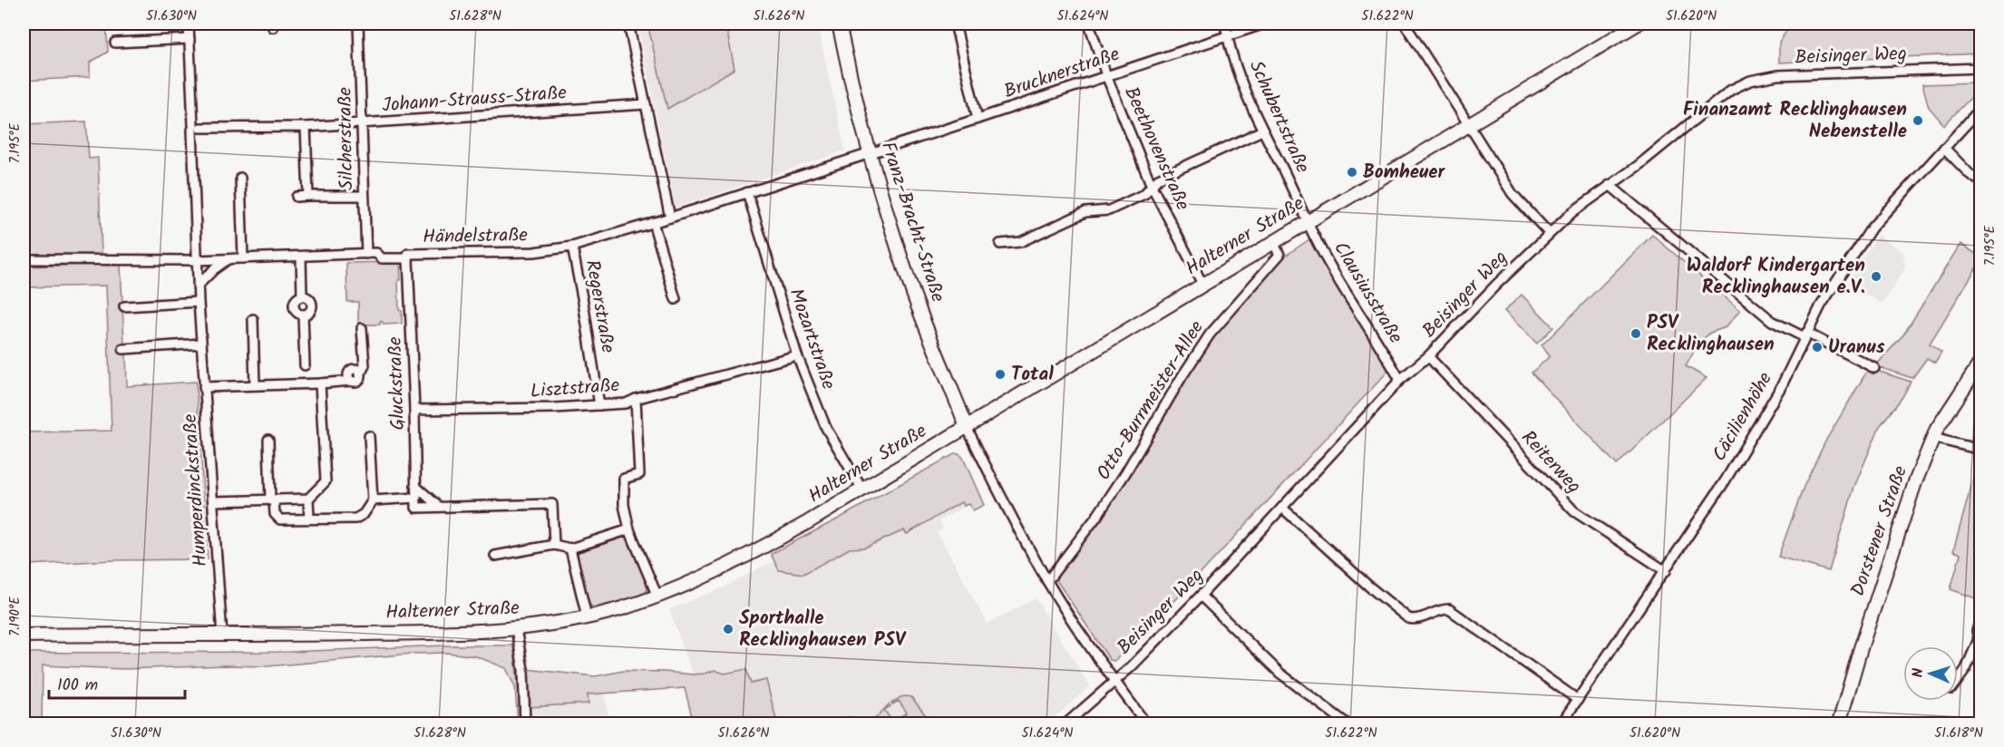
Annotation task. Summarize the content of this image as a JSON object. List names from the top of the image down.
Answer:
{
  "streets": {
    "main road": ["Franz-Bracht-Straße", "Halterner Straße", "Dorstener Straße"],
    "street": [
      "Beisinger Weg",
      "Brucknerstraße",
      "Johann-Strauss-Straße",
      "Schubertstraße",
      "Silcherstraße",
      "Beethovenstraße",
      "Händelstraße",
      "Clausiusstraße",
      "Regerstraße",
      "Mozartstraße",
      "Gluckstraße",
      "Lisztstraße",
      "Otto-Burrmeister-Allee",
      "Cäcilienhöhe",
      "Reiterweg",
      "Humperdinckstraße"
    ]
  },
  "crossings": [
    ["Beisinger Weg", "Clausiusstraße"],
    ["Beisinger Weg", "Reiterweg"],
    ["Brucknerstraße", "Schubertstraße"],
    ["Brucknerstraße", "Beethovenstraße"],
    ["Brucknerstraße", "Franz-Bracht-Straße"],
    ["Brucknerstraße", "Händelstraße"],
    ["Johann-Strauss-Straße", "Silcherstraße"],
    ["Johann-Strauss-Straße", "Humperdinckstraße"],
    ["Schubertstraße", "Halterner Straße"],
    ["Schubertstraße", "Clausiusstraße"],
    ["Silcherstraße", "Händelstraße"],
    ["Beethovenstraße", "Halterner Straße"],
    ["Franz-Bracht-Straße", "Händelstraße"],
    ["Franz-Bracht-Straße", "Halterner Straße"],
    ["Händelstraße", "Regerstraße"],
    ["Händelstraße", "Mozartstraße"],
    ["Händelstraße", "Gluckstraße"],
    ["Händelstraße", "Humperdinckstraße"],
    ["Halterner Straße", "Clausiusstraße"],
    ["Halterner Straße", "Mozartstraße"],
    ["Halterner Straße", "Otto-Burrmeister-Allee"],
    ["Halterner Straße", "Humperdinckstraße"],
    ["Regerstraße", "Lisztstraße"],
    ["Mozartstraße", "Lisztstraße"],
    ["Gluckstraße", "Lisztstraße"],
    ["Cäcilienhöhe", "Reiterweg"]
  ],
  "places": [
    "Finanzamt Recklinghausen Nebenstelle",
    "Bomheuer",
    "Waldorf Kindergarten Recklinghausen e.V.",
    "PSV Recklinghausen",
    "Uranus",
    "Total",
    "Sporthalle Recklinghausen PSV"
  ],
  "scale_bar": "100 m",
  "north": "left",
  "coordinates": [
    "51.630°N",
    "51.628°N",
    "51.626°N",
    "51.624°N",
    "51.622°N",
    "51.620°N",
    "7.195°E",
    "7.190°E",
    "51.618°N"
  ]
}
